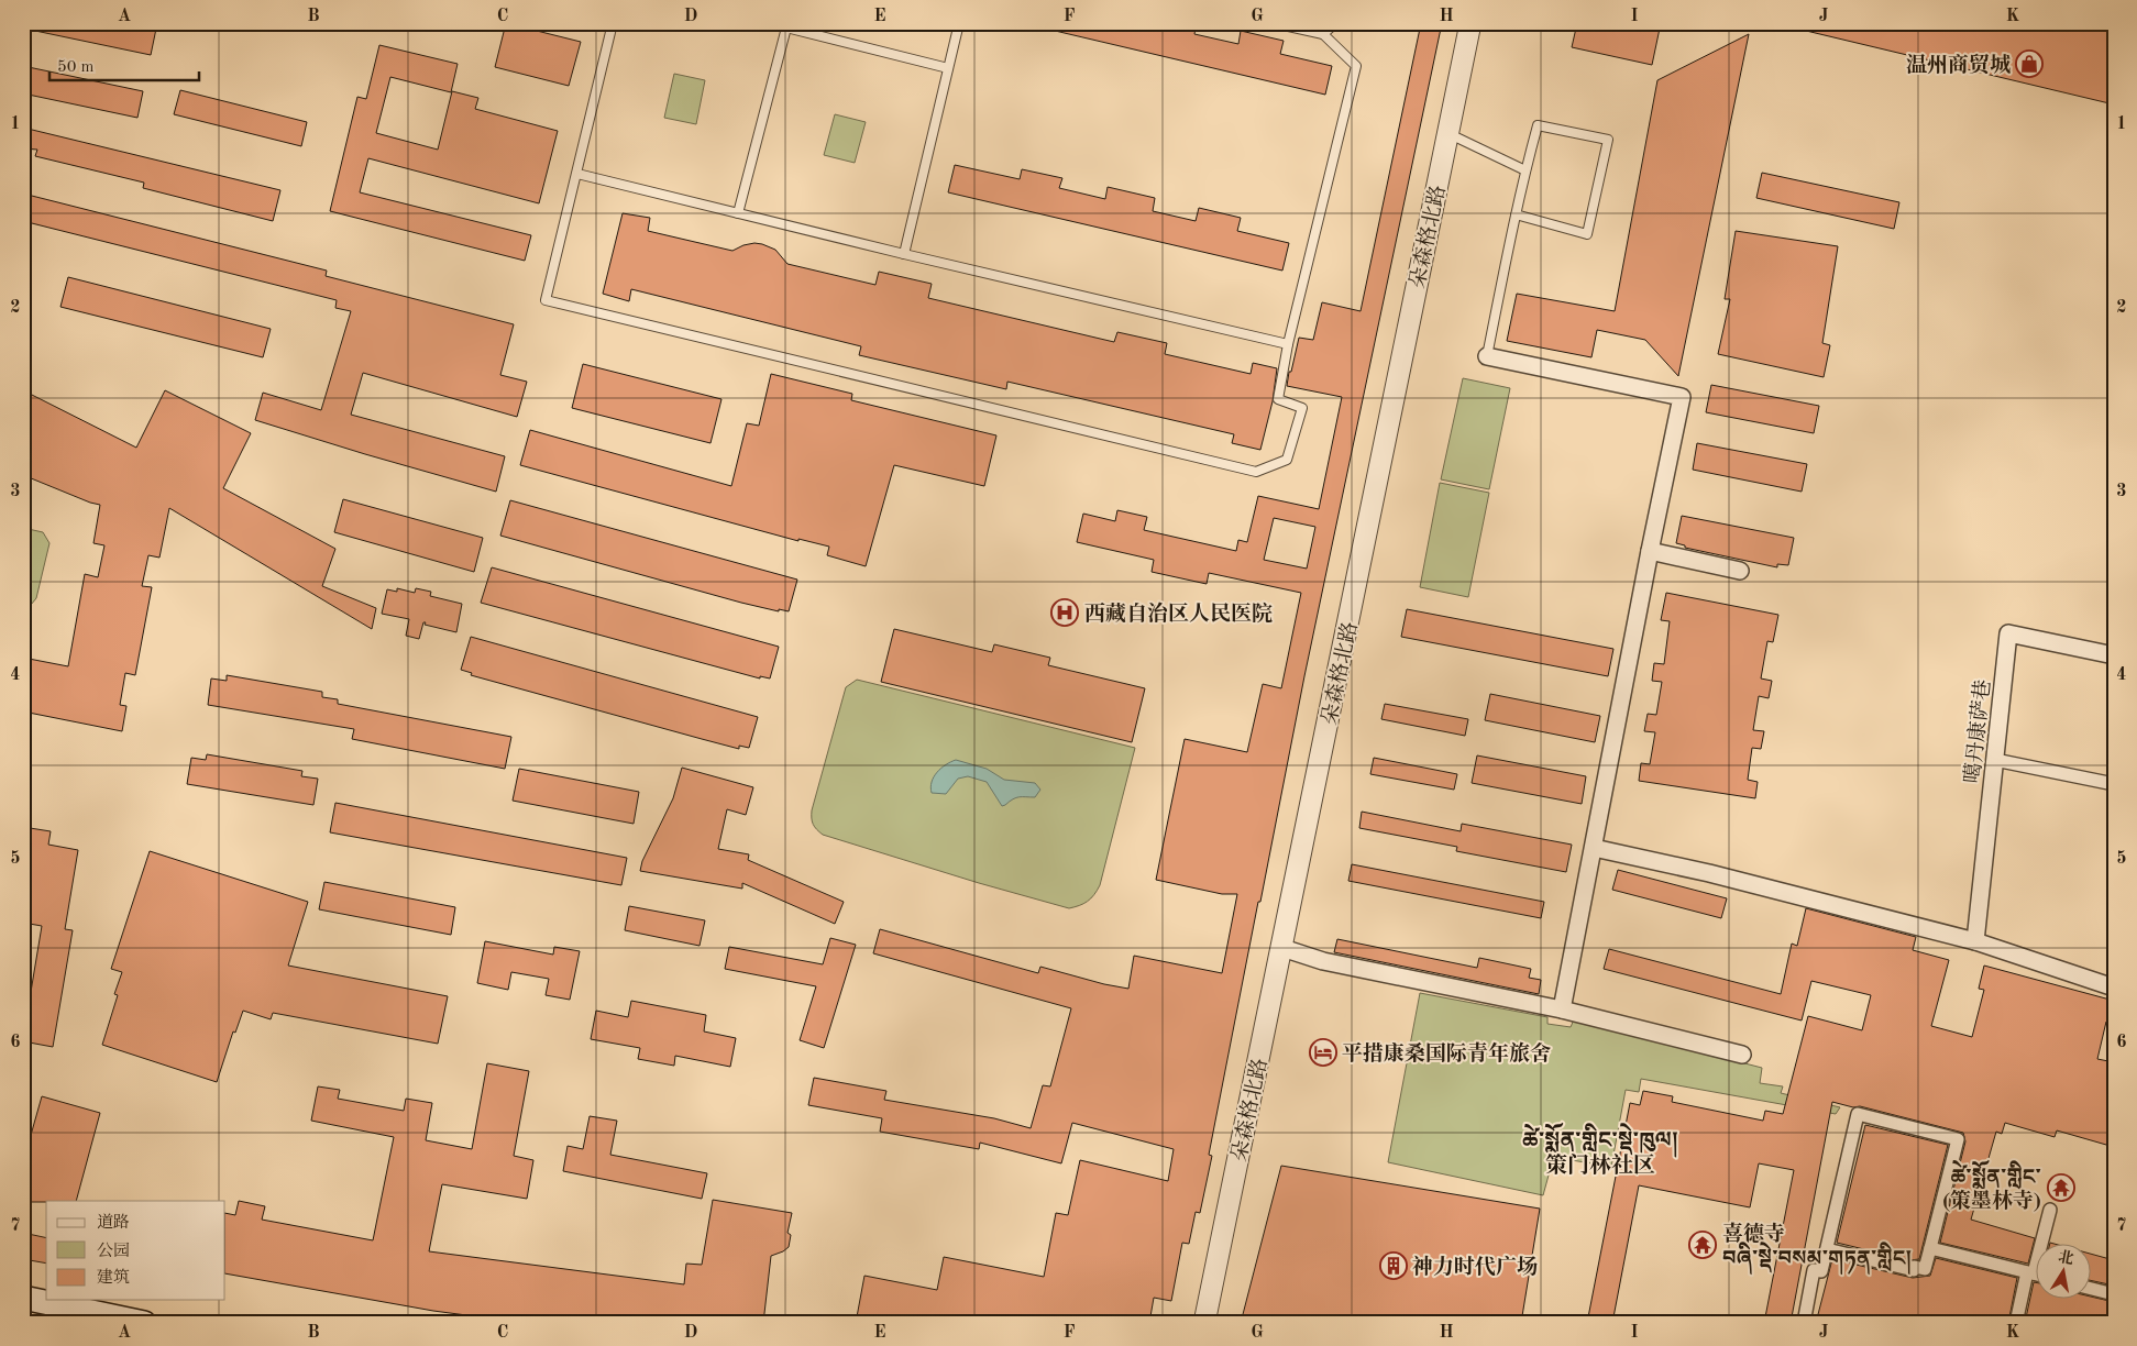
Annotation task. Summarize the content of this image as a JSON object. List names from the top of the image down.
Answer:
{
  "streets": {
    "street": ["朵森格北路", "噶丹康萨巷"]
  },
  "districts": ["ཚེ་སྨོན་གླིང་སྡེ་ཁུལ། 策门林社区"],
  "places": {
    "shop": ["温州商贸城"],
    "hospital": ["西藏自治区人民医院"],
    "hotel": ["平措康桑国际青年旅舍"],
    "temple": ["ཚེ་སྨོན་གླིང་ (策墨林寺)", "喜德寺 བཞི་སྡེ་བསམ་གཏན་གླིང།"],
    "building": ["神力时代广场"]
  },
  "legend": ["道路", "公园", "建筑"],
  "scale_bar": "50 m",
  "north": "top",
  "grid": {
    "columns": [
      "A",
      "B",
      "C",
      "D",
      "E",
      "F",
      "G",
      "H",
      "I",
      "J",
      "K"
    ],
    "rows": [
      "1",
      "2",
      "3",
      "4",
      "5",
      "6",
      "7"
    ]
  }
}
